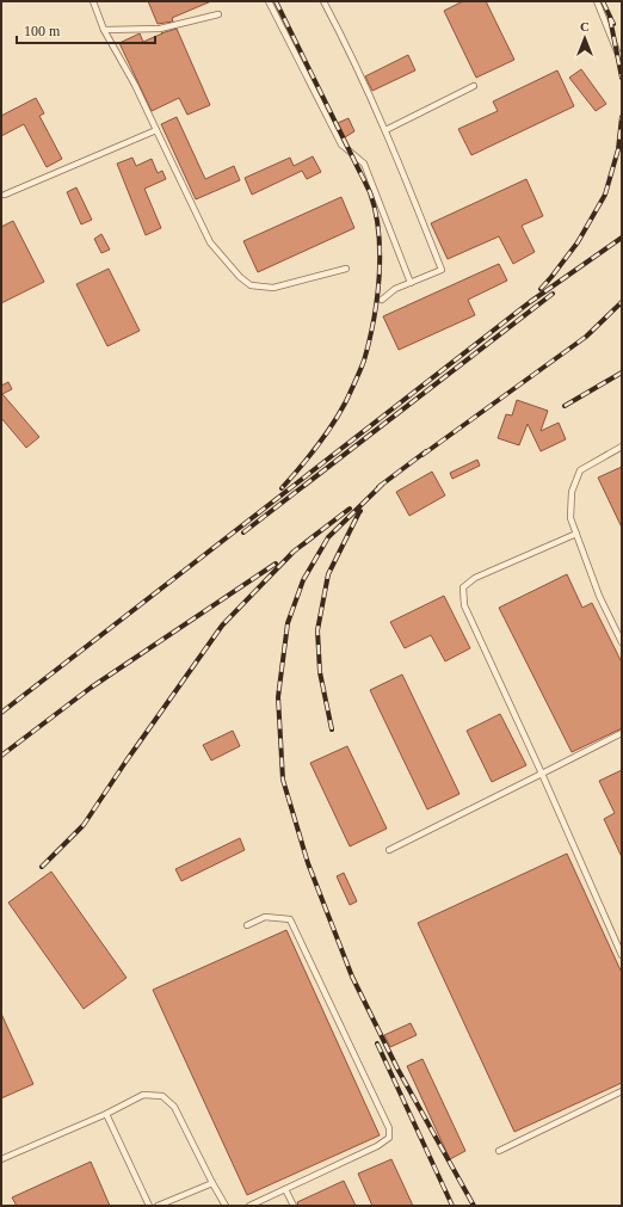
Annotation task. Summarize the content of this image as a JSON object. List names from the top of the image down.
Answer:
{
  "scale_bar": "100 m",
  "north": "top"
}
